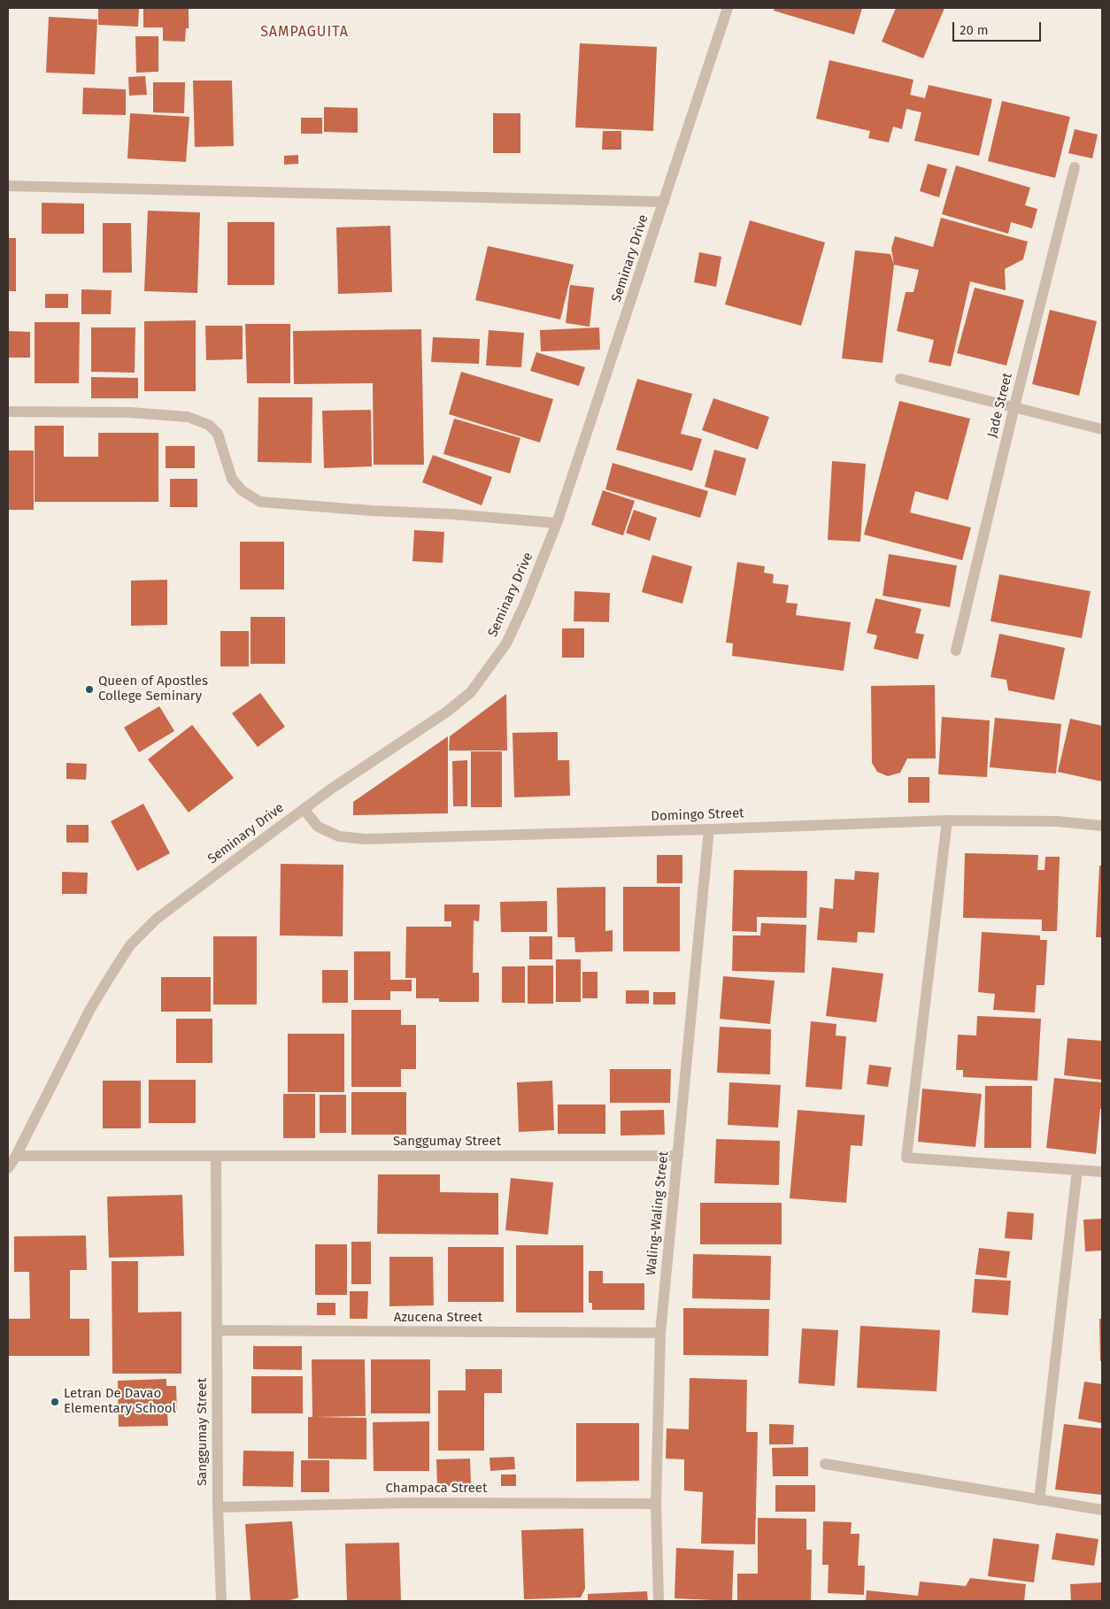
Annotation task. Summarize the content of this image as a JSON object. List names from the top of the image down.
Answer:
{
  "streets": {
    "street": [
      "Seminary Drive",
      "Jade Street",
      "Domingo Street",
      "Sanggumay Street",
      "Waling-Waling Street",
      "Azucena Street",
      "Champaca Street"
    ]
  },
  "crossings": [
    ["Seminary Drive", "Domingo Street"],
    ["Seminary Drive", "Sanggumay Street"],
    ["Domingo Street", "Waling-Waling Street"],
    ["Sanggumay Street", "Waling-Waling Street"],
    ["Sanggumay Street", "Azucena Street"],
    ["Sanggumay Street", "Champaca Street"],
    ["Waling-Waling Street", "Azucena Street"],
    ["Waling-Waling Street", "Champaca Street"]
  ],
  "districts": ["SAMPAGUITA"],
  "places": ["Queen of Apostles College Seminary", "Letran De Davao Elementary School"],
  "scale_bar": "20 m"
}
